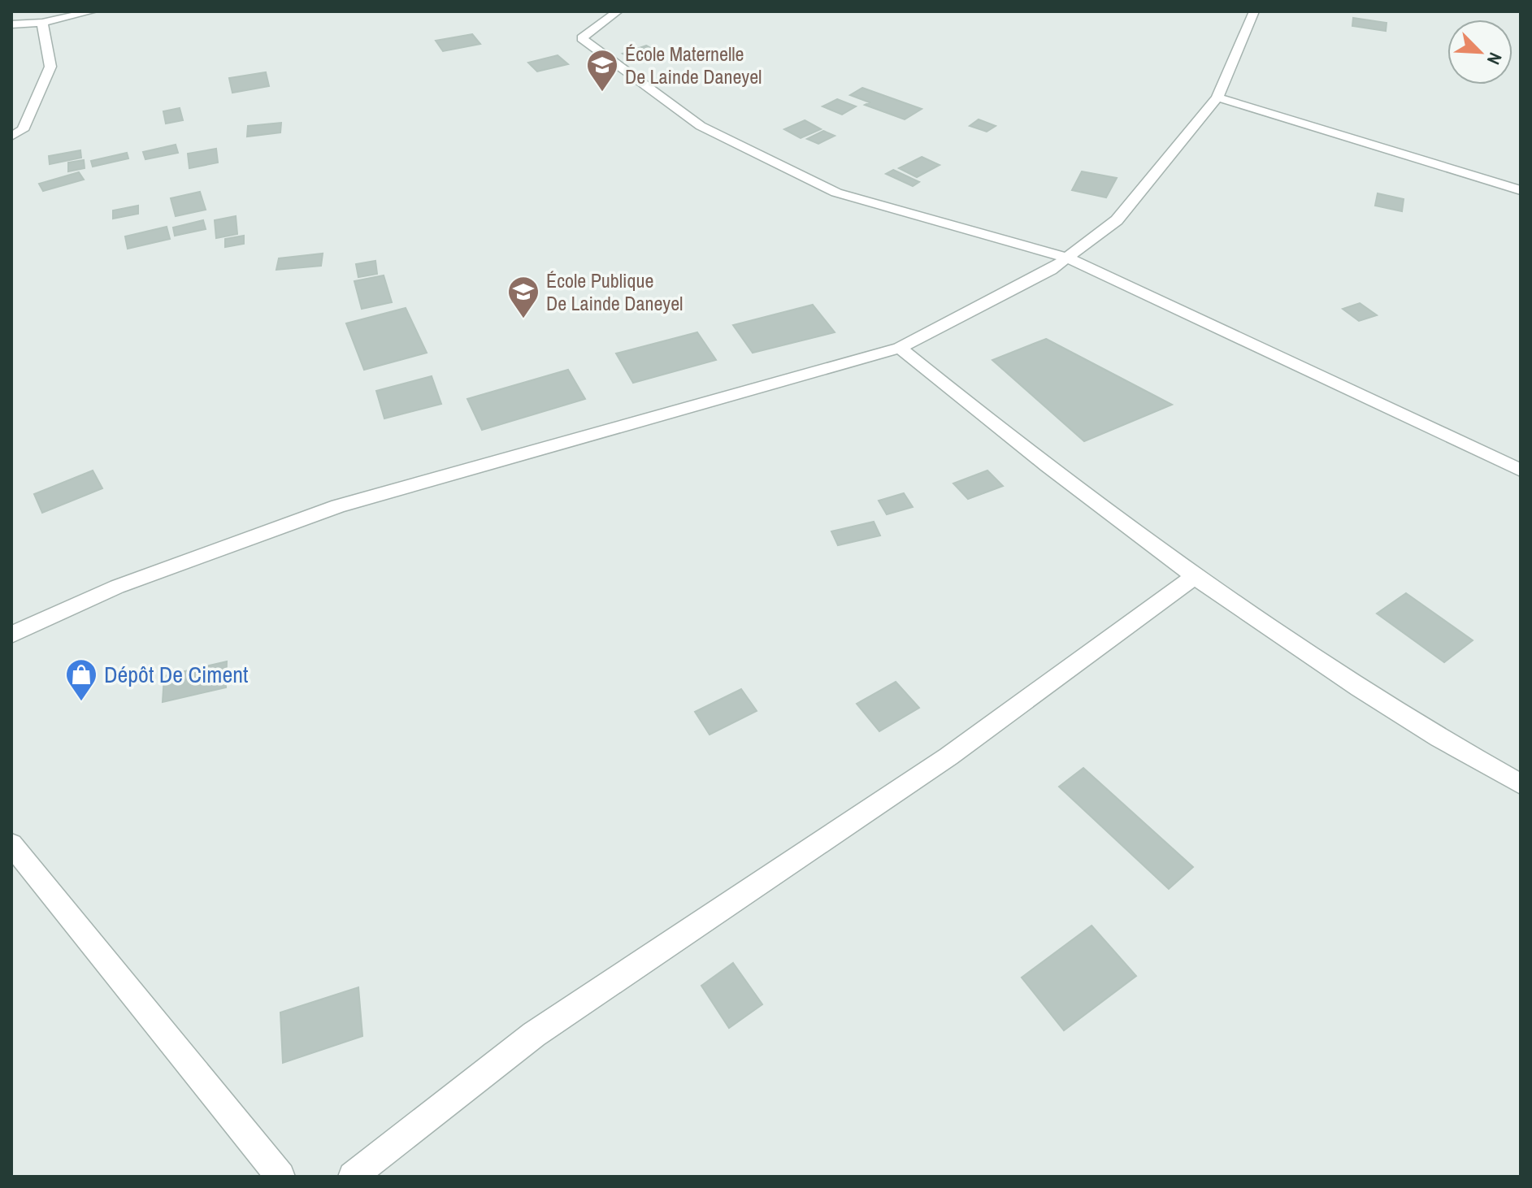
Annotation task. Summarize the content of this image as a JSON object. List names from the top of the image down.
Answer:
{
  "places": {
    "school or university": ["École Maternelle De Lainde Daneyel", "École Publique De Lainde Daneyel"],
    "shop": ["Dépôt De Ciment"]
  },
  "north": "bottom right"
}
